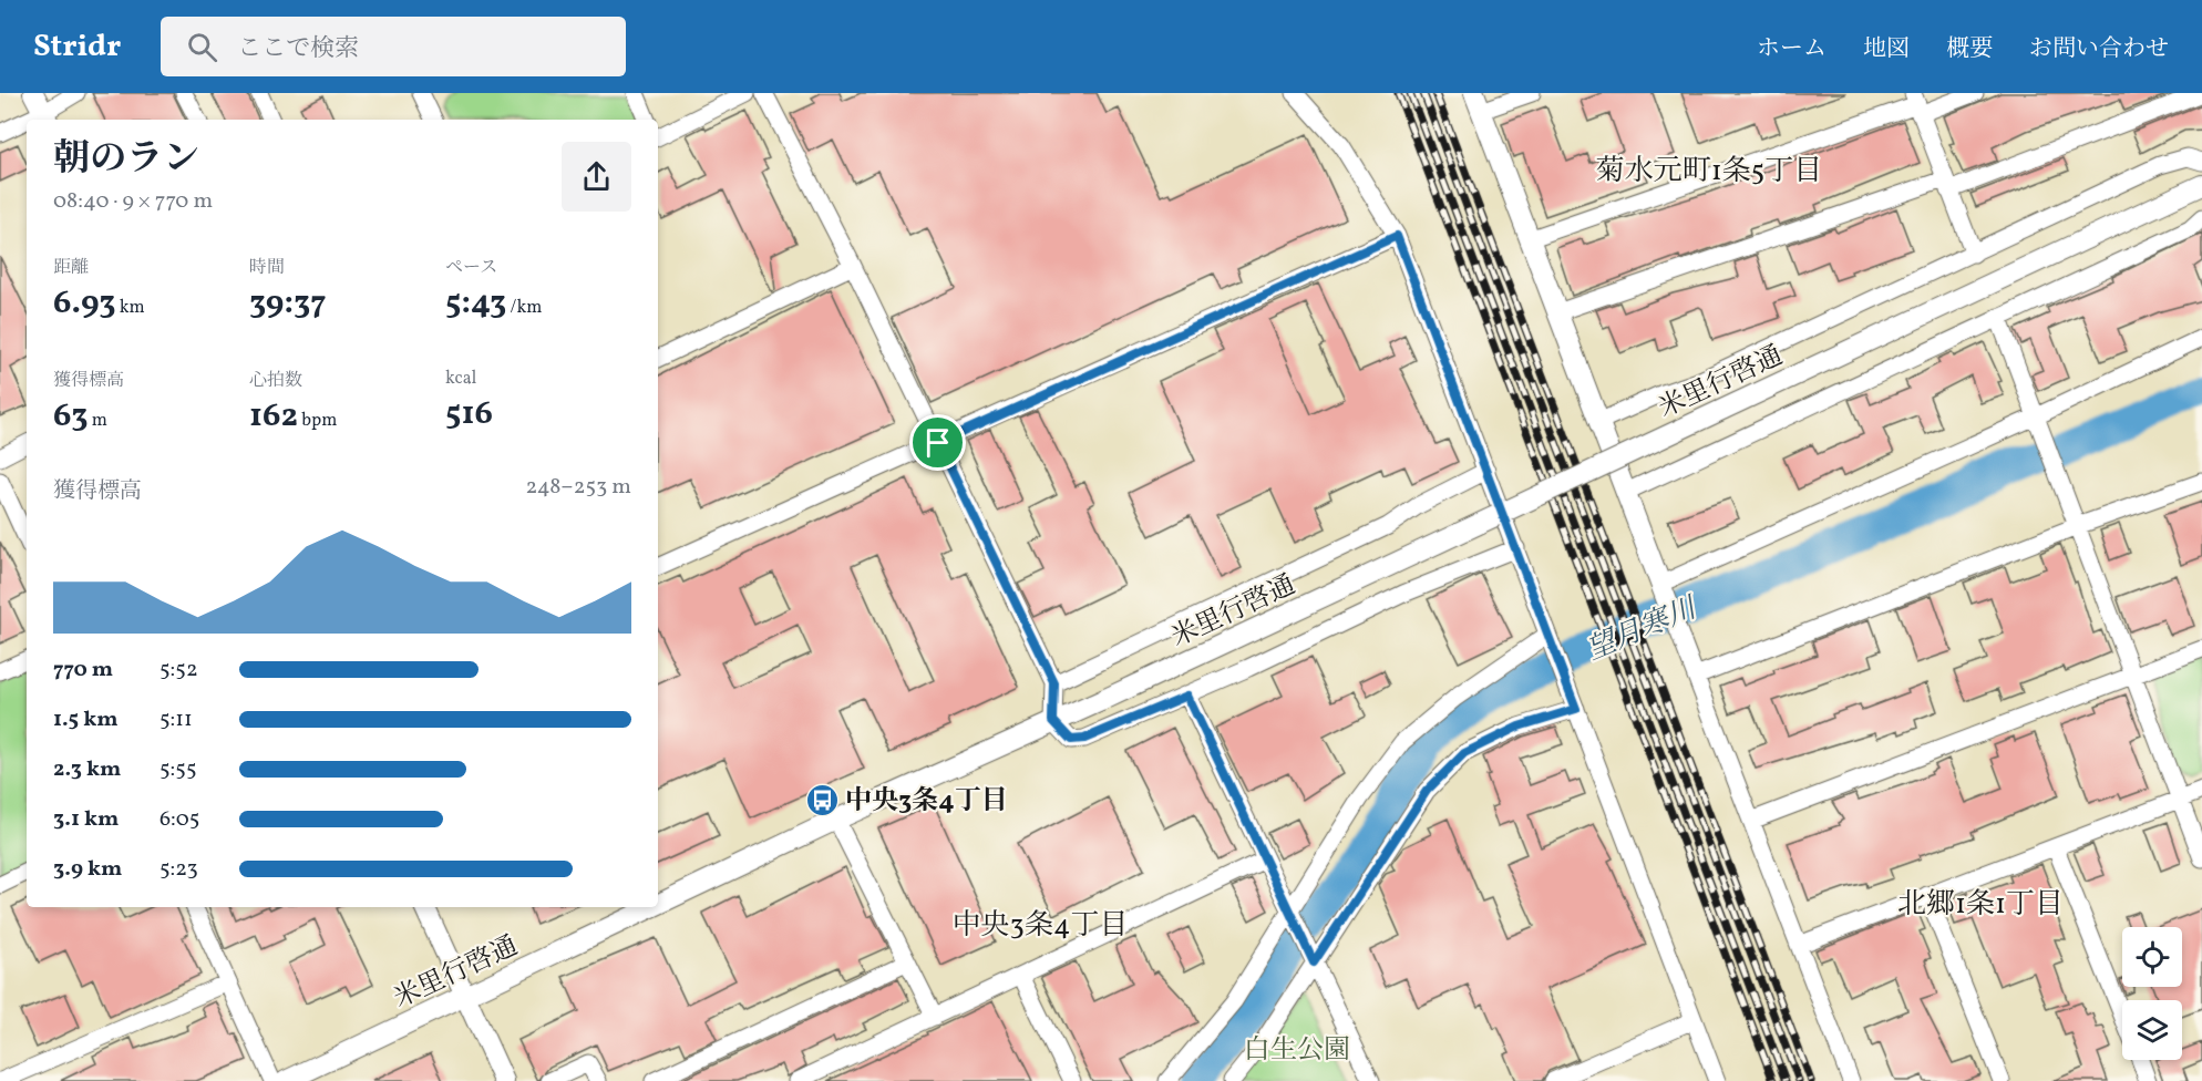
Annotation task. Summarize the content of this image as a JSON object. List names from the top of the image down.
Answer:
{
  "streets": {
    "street": ["米里行啓通"]
  },
  "districts": ["菊水元町1条5丁目", "北郷1条1丁目", "中央3条4丁目"],
  "water": ["望月寒川"],
  "parks": ["白生公園"],
  "places": {
    "bus stop": ["中央3条4丁目"]
  },
  "page": {
    "header": "Stridr",
    "search": "ここで検索",
    "nav": [
      "ホーム",
      "地図",
      "概要",
      "お問い合わせ"
    ],
    "heading": ["朝のラン", "08:40 · 9 × 770 m"],
    "stats": [
      ["距離", "6.93 km"],
      ["時間", "39:37"],
      ["ペース", "5:43 /km"],
      ["獲得標高", "63 m"],
      ["心拍数", "162 bpm"],
      ["kcal", "516"]
    ],
    "chart": ["獲得標高", "248–253 m"],
    "list": [
      {
        "name": "770 m",
        "note": "5:52"
      },
      {
        "name": "1.5 km",
        "note": "5:11"
      },
      {
        "name": "2.3 km",
        "note": "5:55"
      },
      {
        "name": "3.1 km",
        "note": "6:05"
      },
      {
        "name": "3.9 km",
        "note": "5:23"
      }
    ]
  }
}
